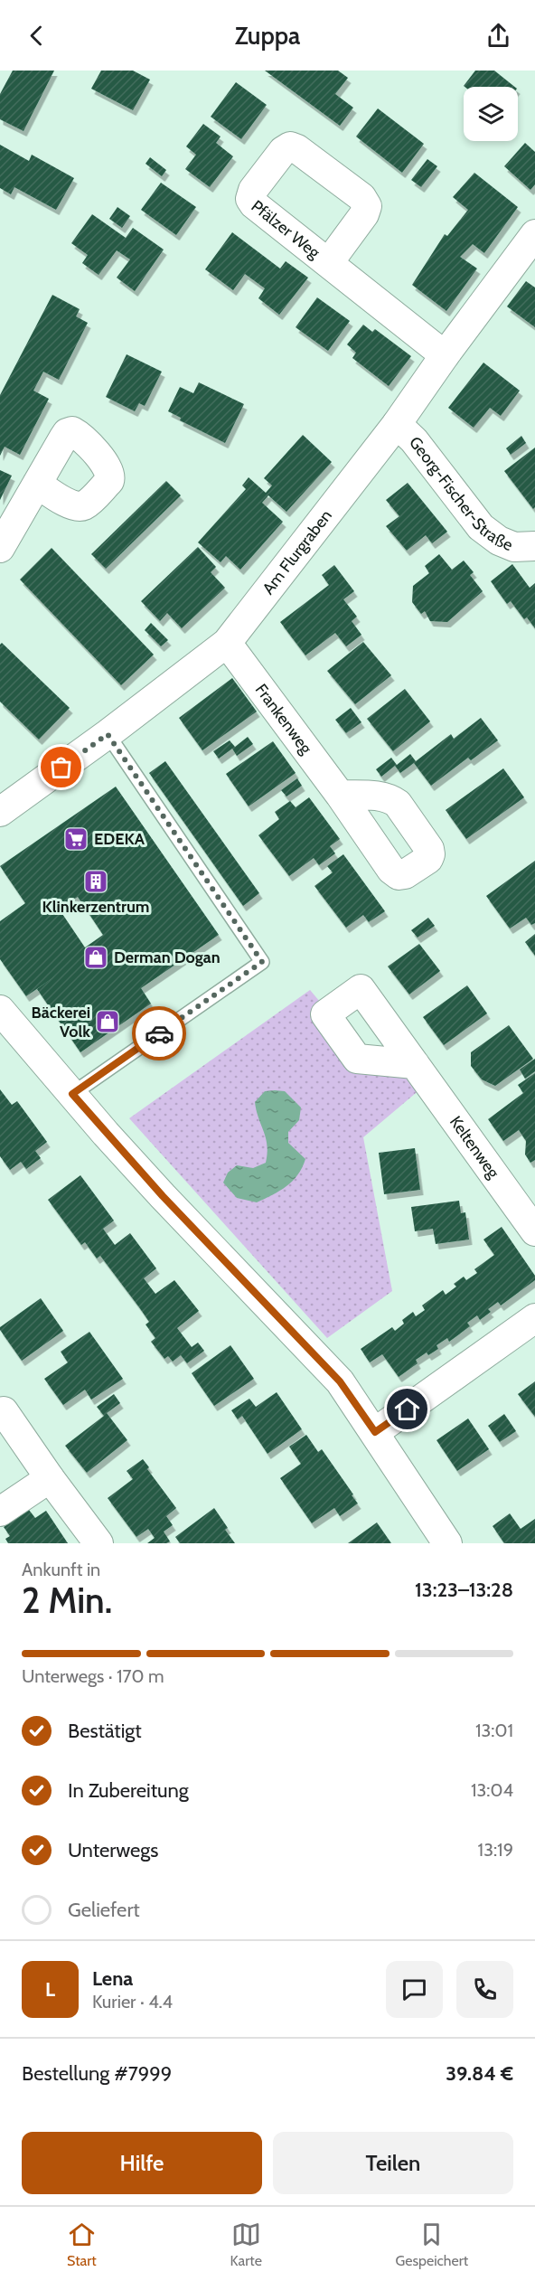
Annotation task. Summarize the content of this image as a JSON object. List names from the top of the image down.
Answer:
{
  "streets": {
    "street": [
      "Pfälzer Weg",
      "Georg-Fischer-Straße",
      "Am Flurgraben",
      "Frankenweg",
      "Keltenweg"
    ]
  },
  "crossings": [
    ["Pfälzer Weg", "Am Flurgraben"],
    ["Georg-Fischer-Straße", "Am Flurgraben"],
    ["Am Flurgraben", "Frankenweg"]
  ],
  "places": {
    "supermarket": ["EDEKA"],
    "building": ["Klinkerzentrum"],
    "shop": ["Derman Dogan", "Bäckerei Volk"]
  },
  "page": {
    "header": "Zuppa",
    "heading": ["2 Min.", "Ankunft in", "13:23–13:28"],
    "panel": [
      "Lena",
      "Kurier · 4.4",
      "Bestellung #7999",
      "39.84 €"
    ],
    "bar": "Unterwegs · 170 m",
    "list": [
      ["Bestätigt", "13:01"],
      ["In Zubereitung", "13:04"],
      ["Unterwegs", "13:19"],
      "Geliefert"
    ],
    "round": "L",
    "buttons": ["Hilfe", "Teilen"],
    "tabs": ["Start", "Karte", "Gespeichert"]
  }
}
